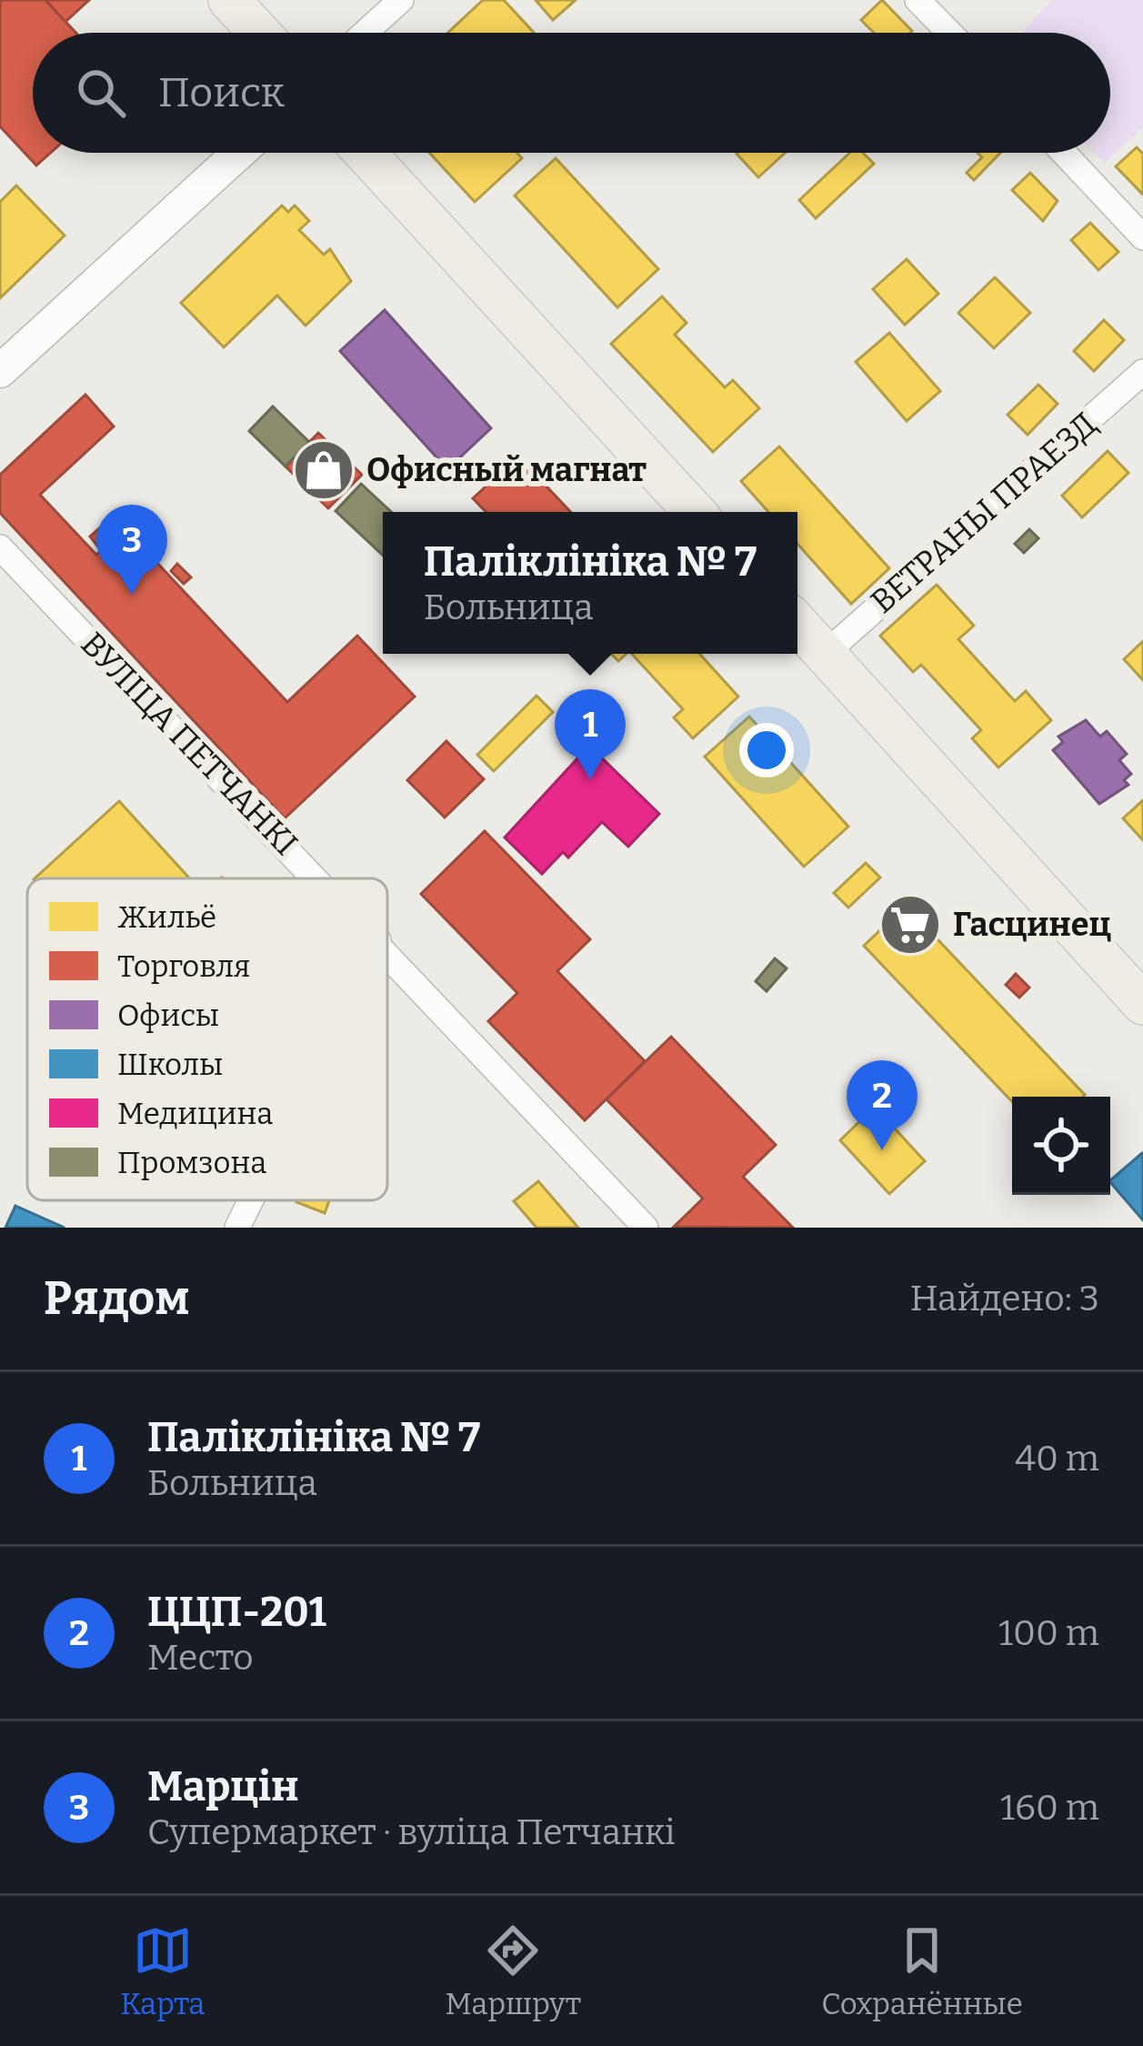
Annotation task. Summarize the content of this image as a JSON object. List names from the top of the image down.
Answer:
{
  "streets": {
    "street": ["ВЕТРАНЫ ПРАЕЗД", "ВУЛІЦА ПЕТЧАНКІ"]
  },
  "places": {
    "shop": ["Офисный магнат"],
    "supermarket": ["Гасцинец"]
  },
  "legend": [
    "Жильё",
    "Торговля",
    "Офисы",
    "Школы",
    "Медицина",
    "Промзона"
  ],
  "page": {
    "search": "Поиск",
    "pins": ["3", "1", "2"],
    "popup": ["Паліклініка № 7", "Больница"],
    "heading": ["Рядом", "Найдено: 3"],
    "list": [
      {
        "mark": "1",
        "name": "Паліклініка № 7",
        "note": "Больница",
        "value": "40 m"
      },
      {
        "mark": "2",
        "name": "ЦЦП-201",
        "note": "Место",
        "value": "100 m"
      },
      {
        "mark": "3",
        "name": "Марцін",
        "note": "Супермаркет · вуліца Петчанкі",
        "value": "160 m"
      }
    ],
    "nav": ["Карта", "Маршрут", "Сохранённые"]
  }
}
